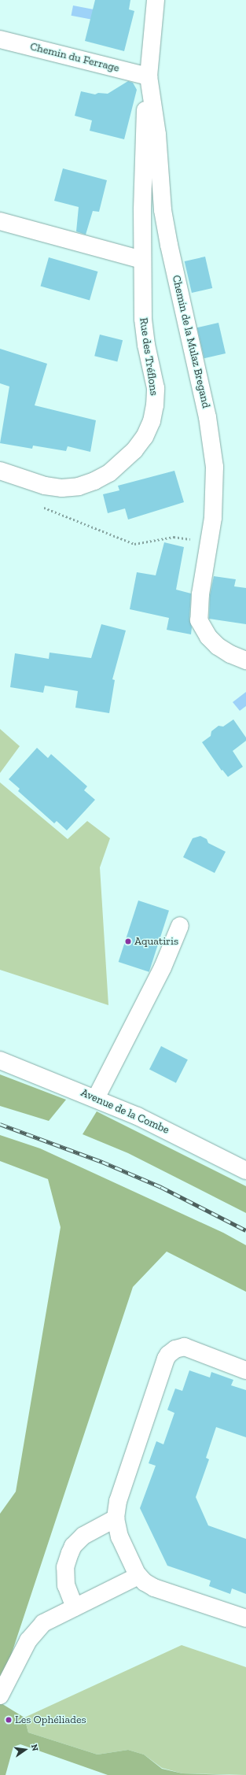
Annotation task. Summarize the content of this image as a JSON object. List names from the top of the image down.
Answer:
{
  "streets": {
    "street": [
      "Chemin du Ferrage",
      "Chemin de la Mulaz Bregand",
      "Rue des Tréflons",
      "Avenue de la Combe"
    ]
  },
  "crossings": [
    ["Chemin du Ferrage", "Chemin de la Mulaz Bregand"],
    ["Chemin du Ferrage", "Rue des Tréflons"],
    ["Chemin de la Mulaz Bregand", "Rue des Tréflons"]
  ],
  "places": ["Aquatiris", "Les Ophéliades"],
  "north": "right"
}
